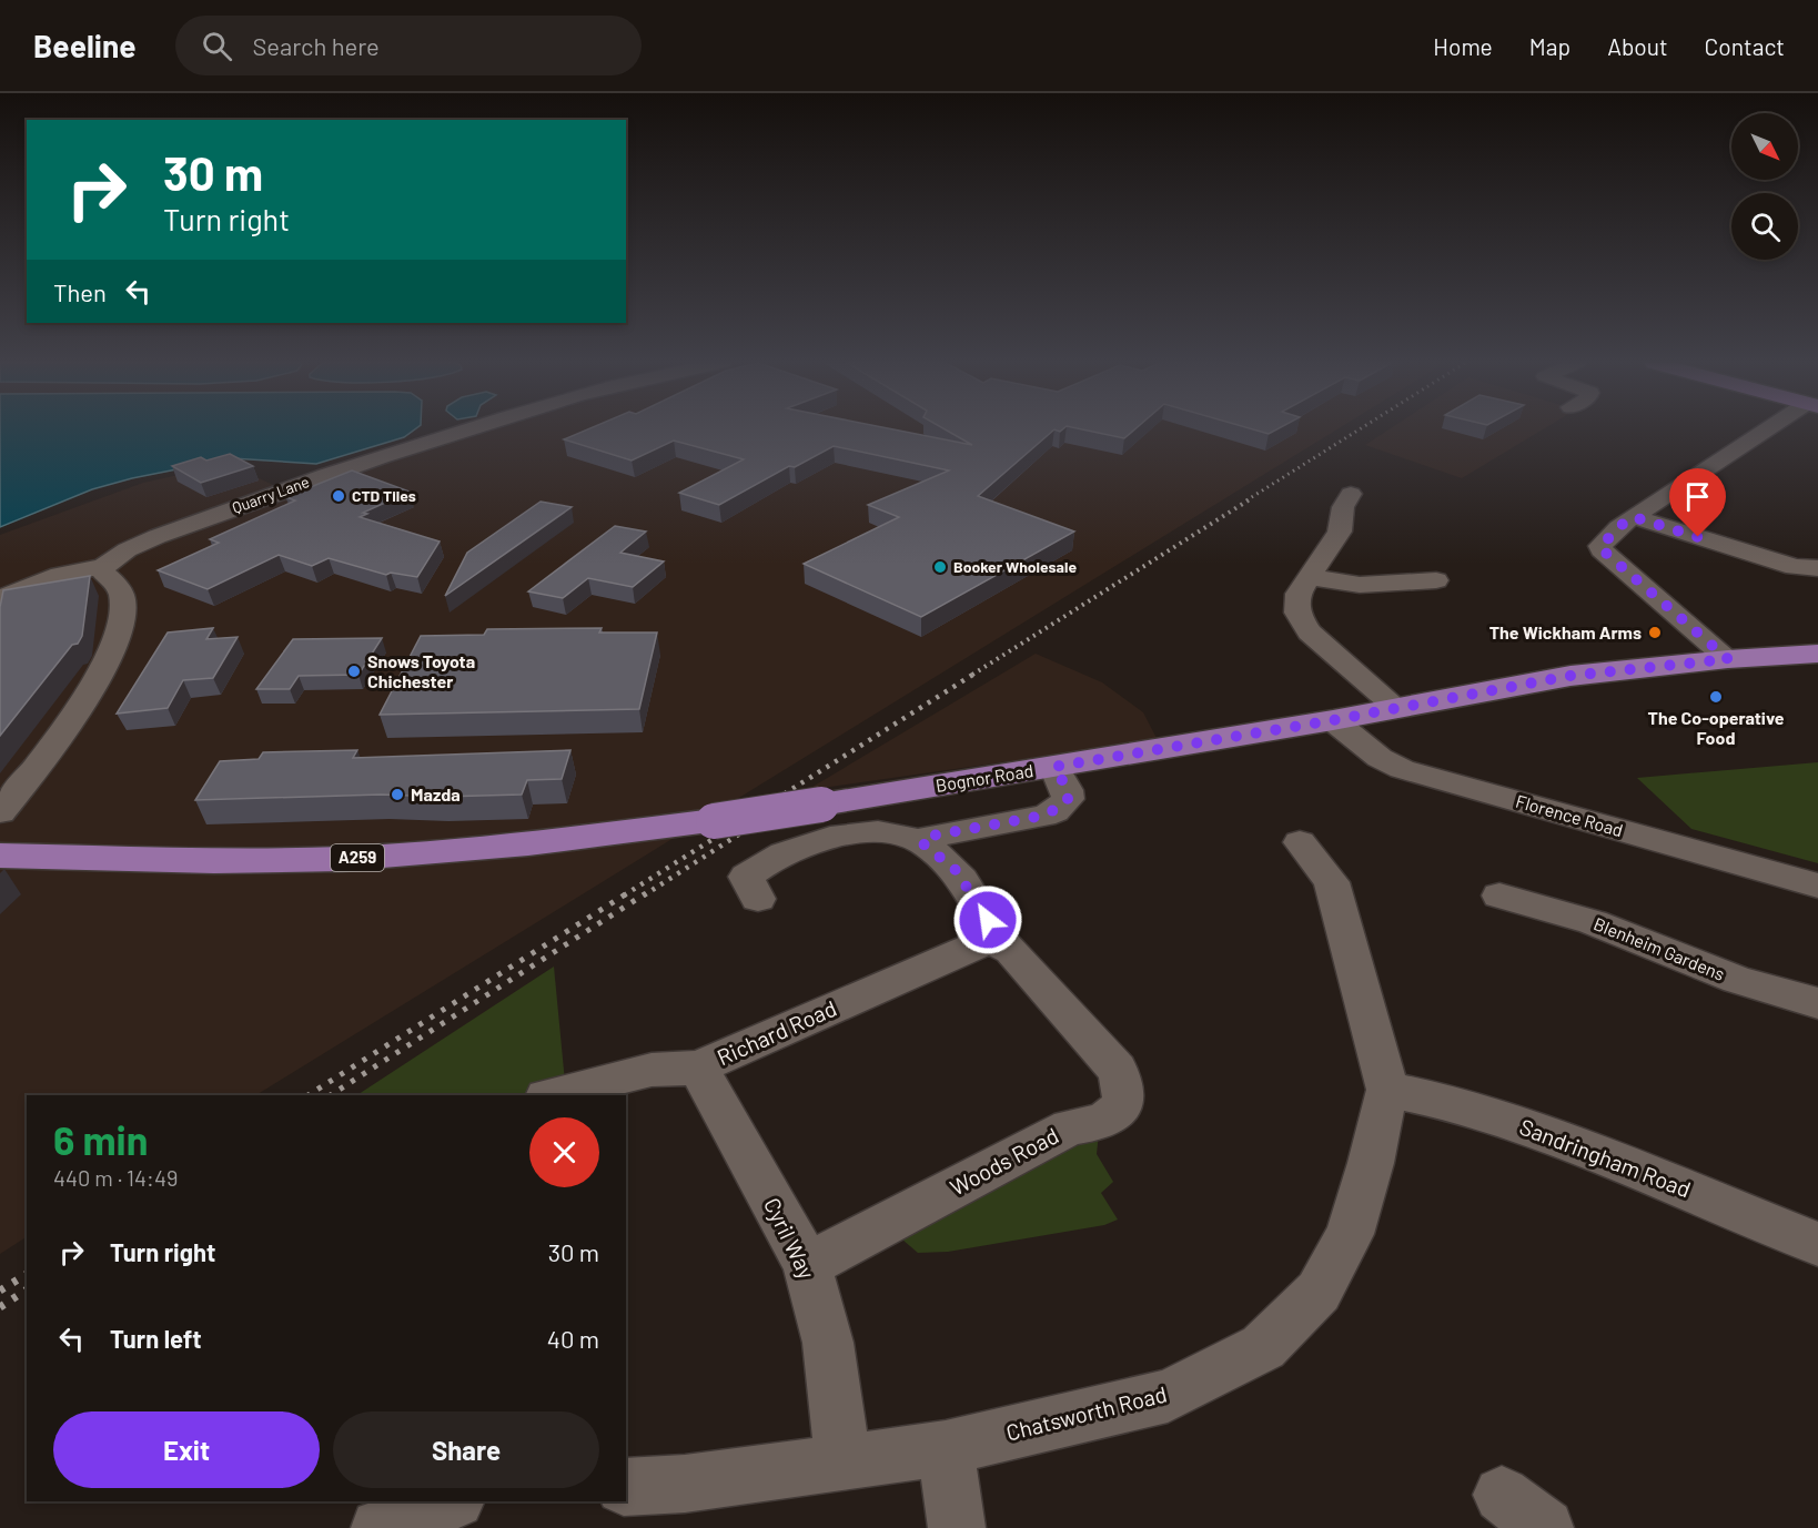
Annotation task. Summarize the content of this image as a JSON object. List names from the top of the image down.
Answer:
{
  "streets": {
    "main road": ["Bognor Road", "A259"],
    "street": [
      "Quarry Lane",
      "Florence Road",
      "Blenheim Gardens",
      "Richard Road",
      "Sandringham Road",
      "Woods Road",
      "Cyril Way",
      "Chatsworth Road"
    ]
  },
  "crossings": [
    ["Bognor Road", "Florence Road"],
    ["Richard Road", "Woods Road"],
    ["Richard Road", "Cyril Way"],
    ["Sandringham Road", "Chatsworth Road"],
    ["Woods Road", "Cyril Way"],
    ["Cyril Way", "Chatsworth Road"]
  ],
  "places": [
    "CTD Tiles",
    "Booker Wholesale",
    "The Wickham Arms",
    "Snows Toyota Chichester",
    "The Co-operative Food",
    "Mazda"
  ],
  "north": "bottom right",
  "page": {
    "header": "Beeline",
    "search": "Search here",
    "nav": [
      "Home",
      "Map",
      "About",
      "Contact"
    ],
    "turn": ["30 m", "Turn right"],
    "then": "Then",
    "heading": ["6 min", "440 m · 14:49"],
    "list": [
      {
        "name": "Turn right",
        "value": "30 m"
      },
      {
        "name": "Turn left",
        "value": "40 m"
      }
    ],
    "buttons": ["Exit", "Share"]
  }
}
